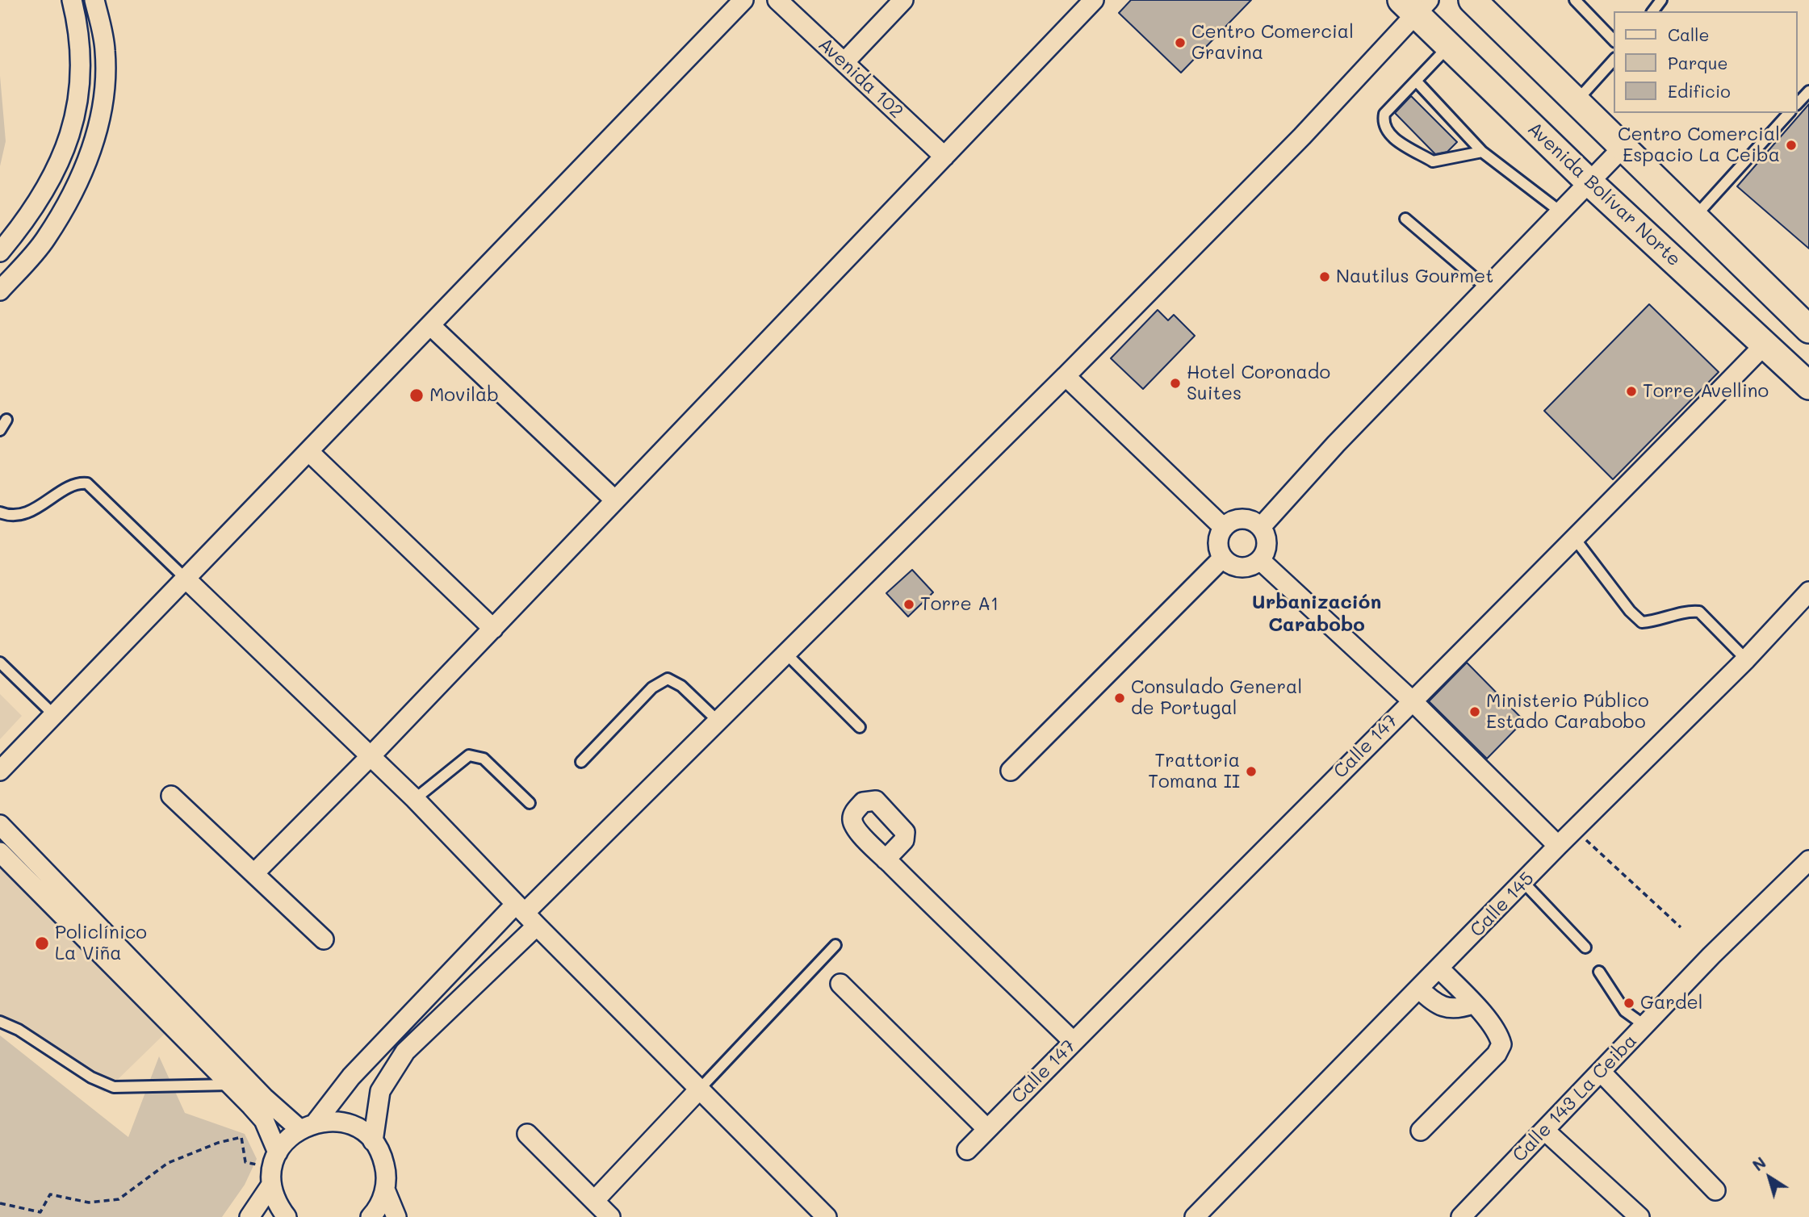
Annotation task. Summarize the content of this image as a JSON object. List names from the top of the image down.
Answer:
{
  "streets": {
    "main road": ["Avenida Bolívar Norte"],
    "street": [
      "Avenida 102",
      "Calle 147",
      "Calle 145",
      "Calle 143 La Ceiba"
    ]
  },
  "crossings": [
    ["Avenida Bolívar Norte", "Calle 147"]
  ],
  "districts": ["Urbanización Carabobo"],
  "places": [
    "Centro Comercial Gravina",
    "Centro Comercial Espacio La Ceiba",
    "Nautilus Gourmet",
    "Hotel Coronado Suites",
    "Torre Avellino",
    "Movilab",
    "Torre A1",
    "Consulado General de Portugal",
    "Ministerio Público Estado Carabobo",
    "Trattoria Tomana II",
    "Policlínico La Viña",
    "Gardel"
  ],
  "legend": ["Calle", "Parque", "Edificio"],
  "north": "top left"
}
